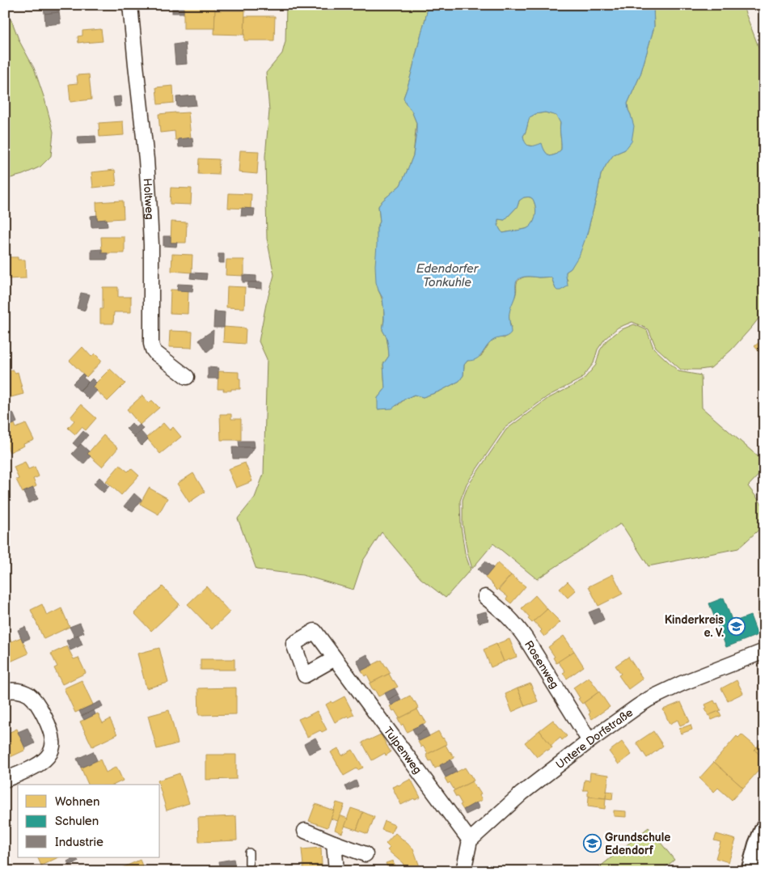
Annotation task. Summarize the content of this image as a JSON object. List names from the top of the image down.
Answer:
{
  "streets": {
    "street": [
      "Holtweg",
      "Rosenweg",
      "Untere Dorfstraße",
      "Tulpenweg"
    ]
  },
  "crossings": [
    ["Rosenweg", "Untere Dorfstraße"],
    ["Untere Dorfstraße", "Tulpenweg"]
  ],
  "water": ["Edendorfer Tonkuhle"],
  "places": {
    "school or university": ["Kinderkreis e. V.", "Grundschule Edendorf"]
  },
  "legend": ["Wohnen", "Schulen", "Industrie"]
}
